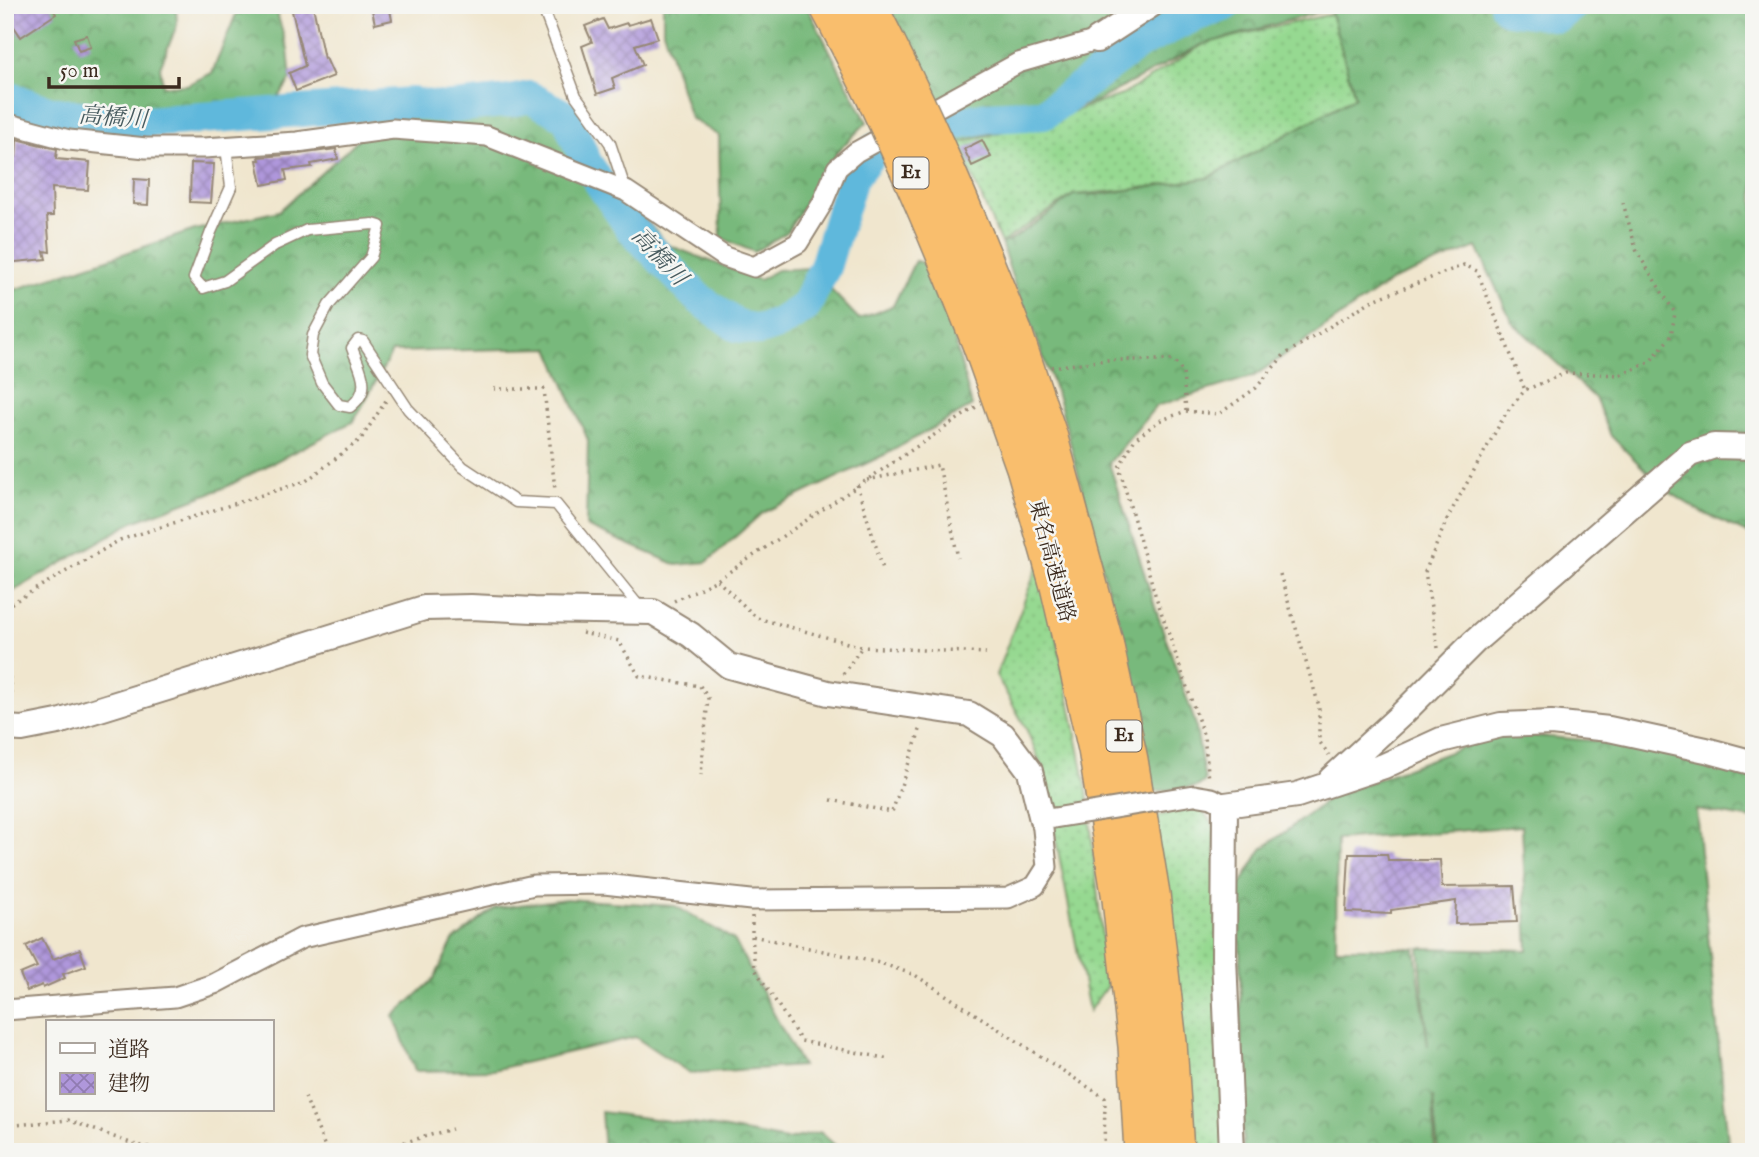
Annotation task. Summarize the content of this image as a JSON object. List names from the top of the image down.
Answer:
{
  "streets": {
    "highway": ["E1", "東名高速道路"]
  },
  "water": ["高橋川"],
  "legend": ["道路", "建物"],
  "scale_bar": "50 m"
}
